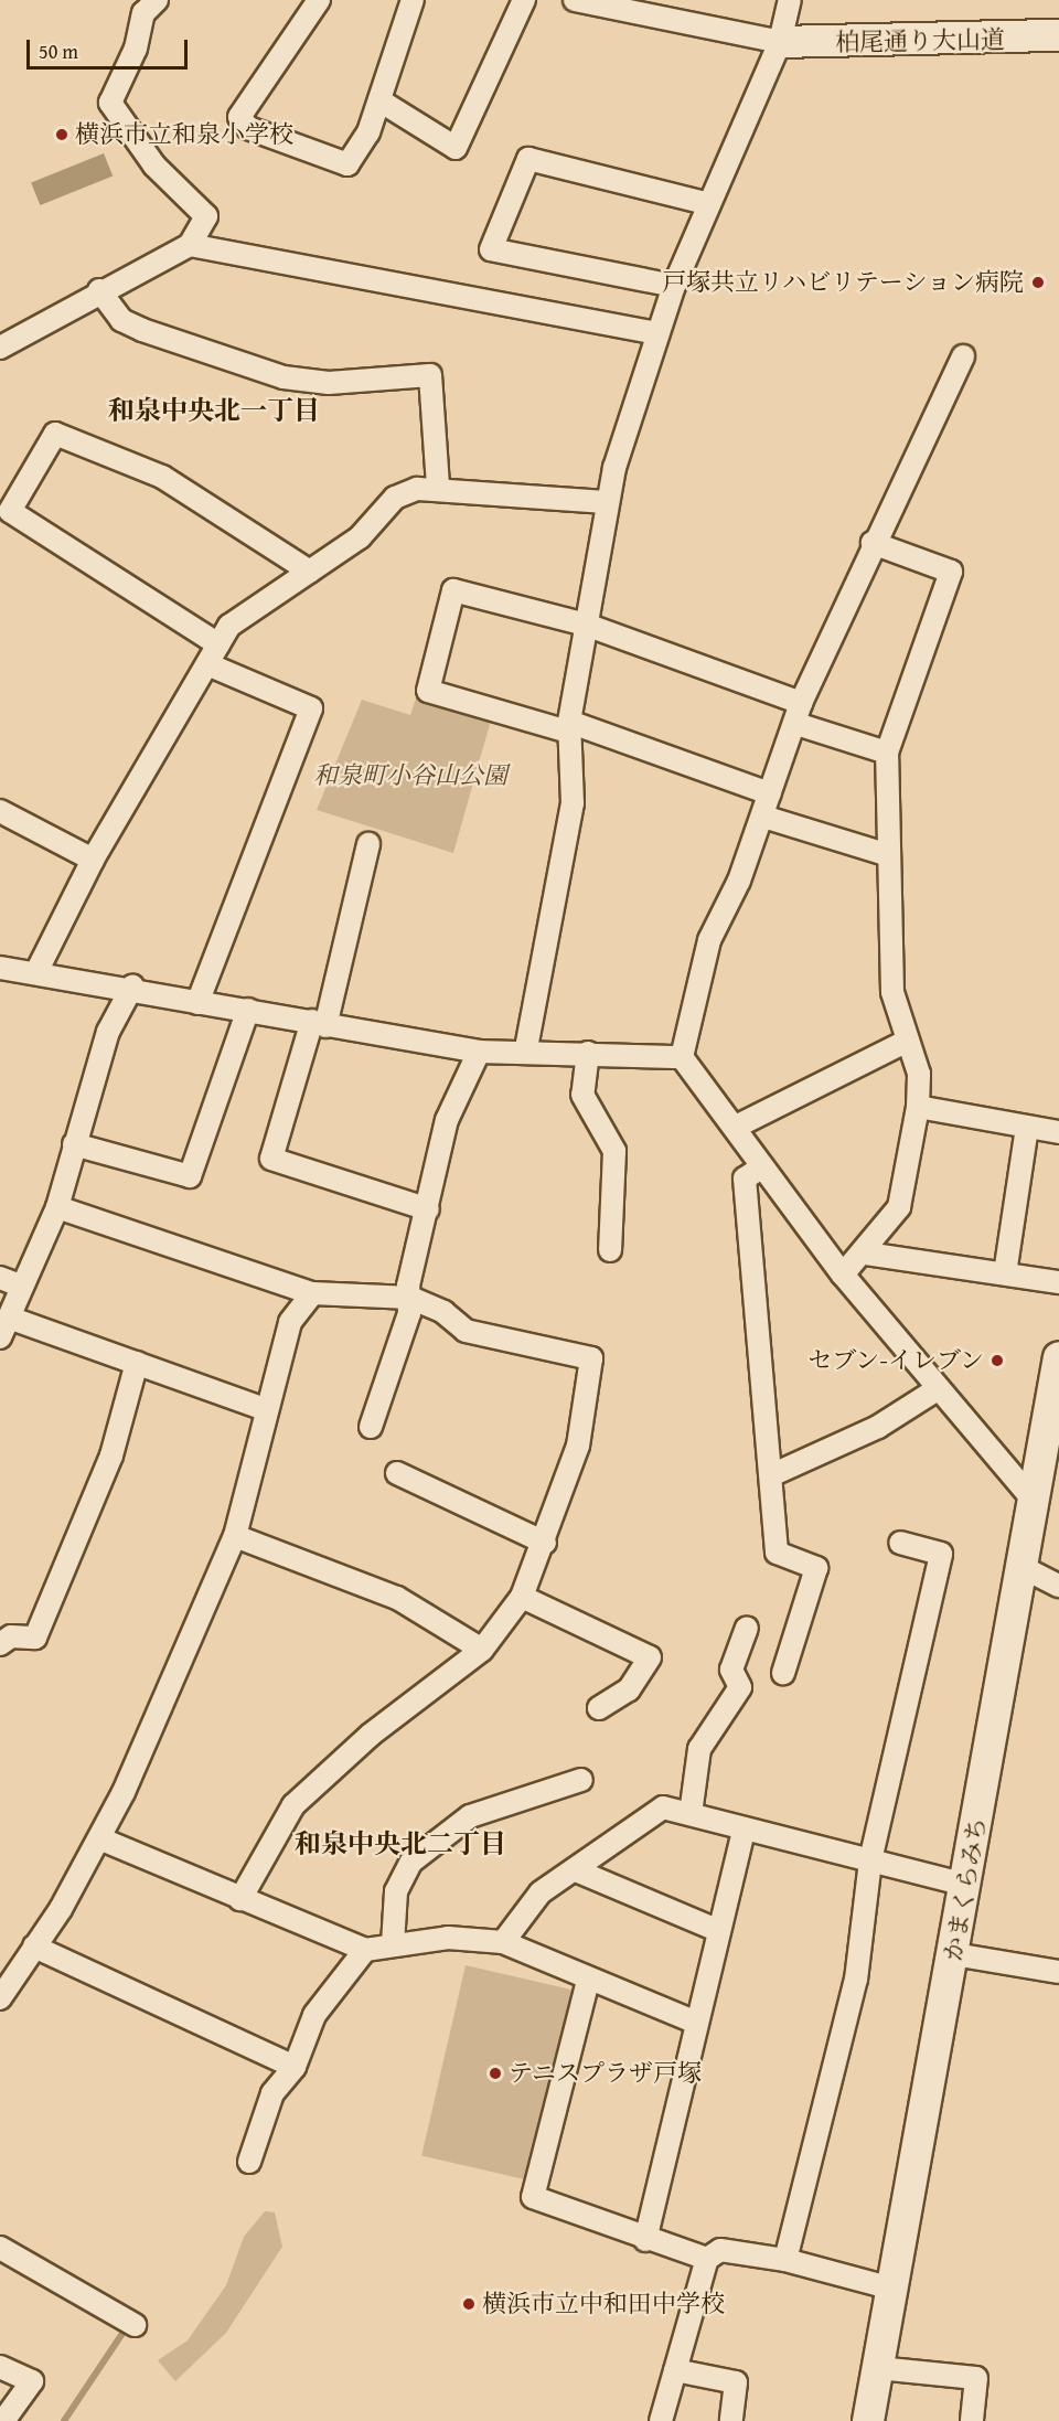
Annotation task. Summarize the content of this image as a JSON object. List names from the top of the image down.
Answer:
{
  "streets": {
    "main road": ["柏尾通り大山道", "かまくらみち"]
  },
  "districts": ["和泉中央北一丁目", "和泉中央北二丁目"],
  "parks": ["和泉町小谷山公園"],
  "places": [
    "横浜市立和泉小学校",
    "戸塚共立リハビリテーション病院",
    "セブン-イレブン",
    "テニスプラザ戸塚",
    "横浜市立中和田中学校"
  ],
  "scale_bar": "50 m"
}
